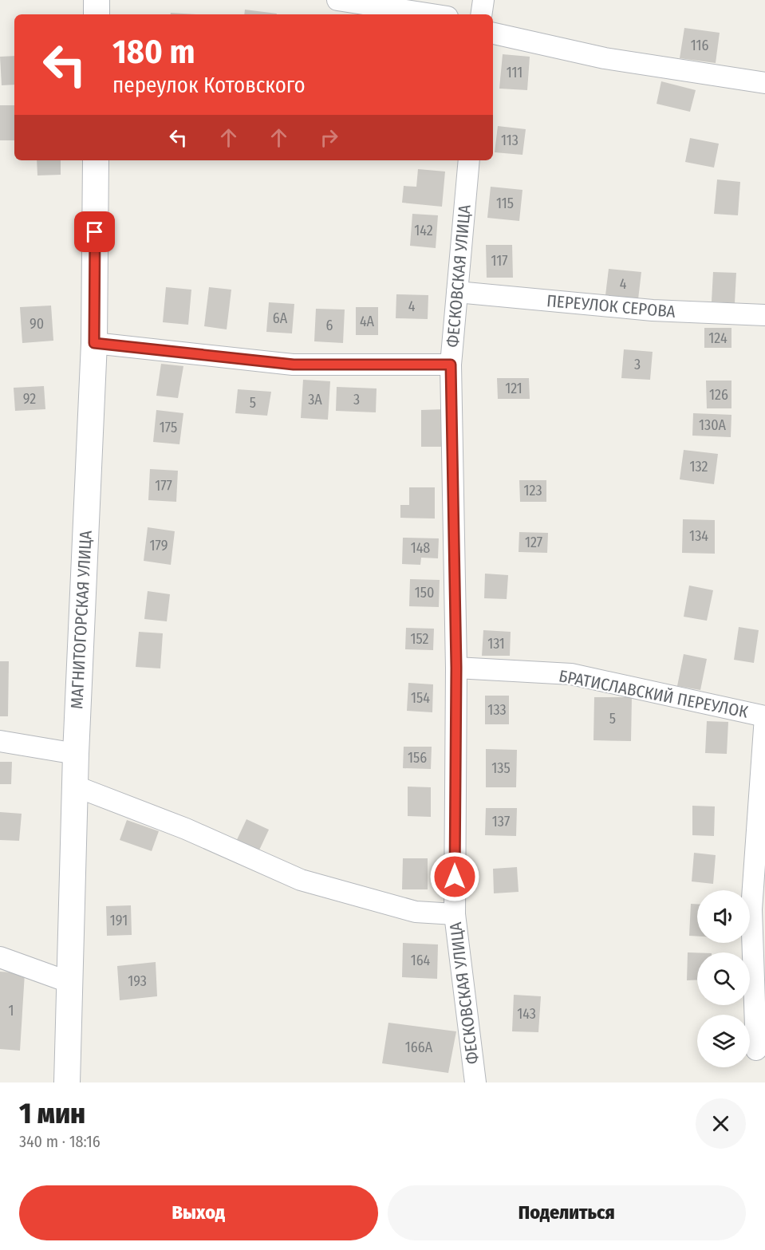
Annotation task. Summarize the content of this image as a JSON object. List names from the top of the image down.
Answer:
{
  "streets": {
    "street": [
      "ФЕСКОВСКАЯ УЛИЦА",
      "ПЕРЕУЛОК СЕРОВА",
      "МАГНИТОГОРСКАЯ УЛИЦА",
      "БРАТИСЛАВСКИЙ ПЕРЕУЛОК"
    ]
  },
  "crossings": [
    ["ФЕСКОВСКАЯ УЛИЦА", "ПЕРЕУЛОК СЕРОВА"],
    ["ФЕСКОВСКАЯ УЛИЦА", "БРАТИСЛАВСКИЙ ПЕРЕУЛОК"]
  ],
  "house_numbers": [
    "116",
    "111",
    "113",
    "115",
    "142",
    "117",
    "4",
    "4",
    "6А",
    "4А",
    "90",
    "6",
    "124",
    "3",
    "121",
    "126",
    "92",
    "3А",
    "3",
    "5",
    "130А",
    "175",
    "132",
    "177",
    "123",
    "134",
    "127",
    "179",
    "148",
    "150",
    "152",
    "131",
    "154",
    "133",
    "5",
    "156",
    "135",
    "137",
    "191",
    "164",
    "193",
    "1",
    "143",
    "166А"
  ],
  "page": {
    "turn": ["180 m", "переулок Котовского"],
    "heading": ["1 мин", "340 m · 18:16"],
    "buttons": ["Выход", "Поделиться"]
  }
}
